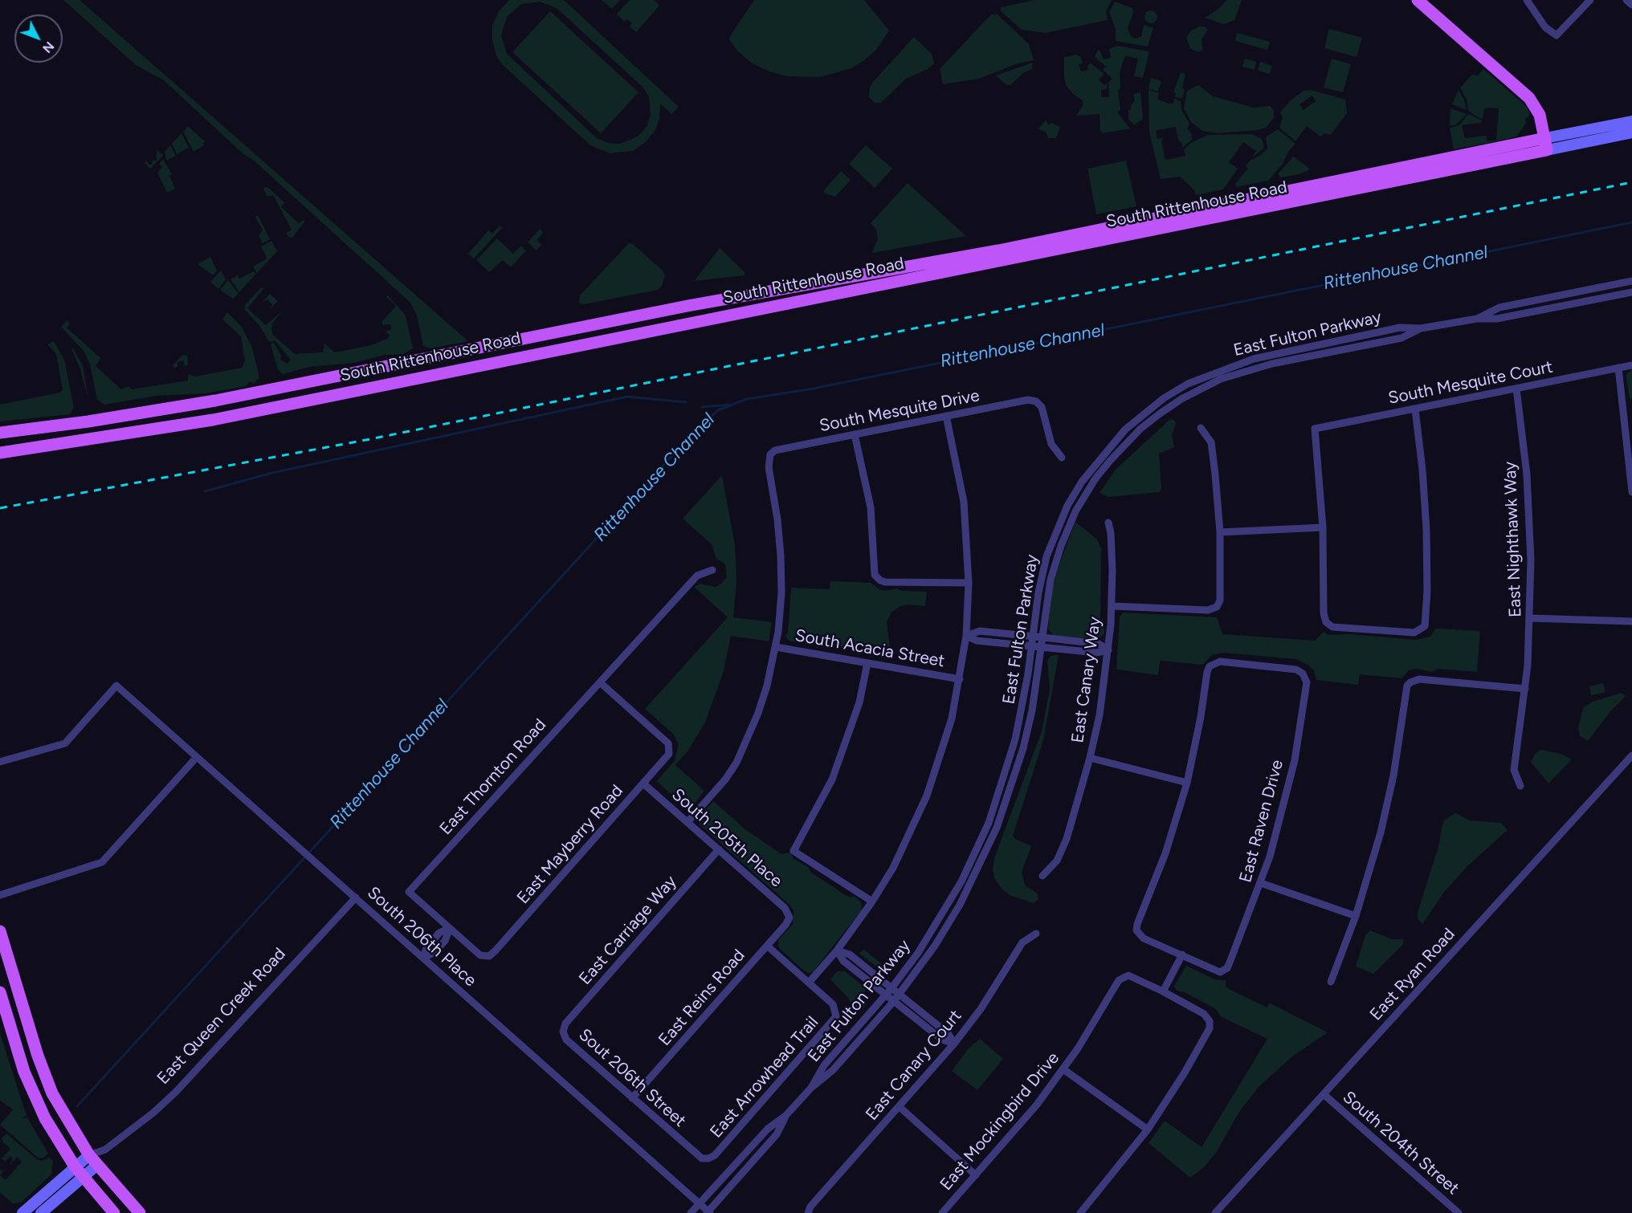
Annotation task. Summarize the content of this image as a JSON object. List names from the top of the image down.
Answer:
{
  "streets": {
    "main road": ["South Rittenhouse Road", "East Queen Creek Road"],
    "street": [
      "East Fulton Parkway",
      "South Mesquite Court",
      "South Mesquite Drive",
      "East Nighthawk Way",
      "South Acacia Street",
      "East Canary Way",
      "East Thornton Road",
      "East Raven Drive",
      "South 205th Place",
      "East Mayberry Road",
      "East Carriage Way",
      "South 206th Place",
      "East Ryan Road",
      "East Reins Road",
      "East Canary Court",
      "East Arrowhead Trail",
      "Sout 206th Street",
      "East Mockingbird Drive",
      "South 204th Street"
    ]
  },
  "crossings": [
    ["East Fulton Parkway", "South 206th Place"],
    ["South Mesquite Court", "East Nighthawk Way"],
    ["South Mesquite Drive", "South Acacia Street"],
    ["East Thornton Road", "East Mayberry Road"],
    ["South 205th Place", "East Mayberry Road"],
    ["South 205th Place", "East Carriage Way"],
    ["South 205th Place", "East Reins Road"],
    ["East Carriage Way", "Sout 206th Street"],
    ["South 206th Place", "East Queen Creek Road"],
    ["East Ryan Road", "South 204th Street"],
    ["East Reins Road", "Sout 206th Street"],
    ["East Arrowhead Trail", "Sout 206th Street"]
  ],
  "water": ["Rittenhouse Channel"],
  "north": "bottom right"
}
